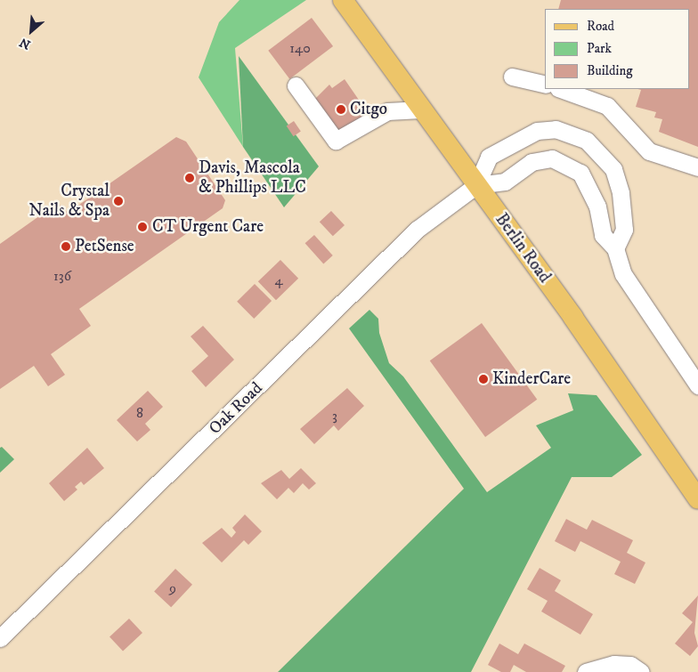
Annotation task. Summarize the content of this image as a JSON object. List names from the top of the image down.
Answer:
{
  "streets": {
    "main road": ["Berlin Road"],
    "street": ["Oak Road"]
  },
  "crossings": [
    ["Berlin Road", "Oak Road"]
  ],
  "places": [
    "Citgo",
    "Davis, Mascola & Phillips LLC",
    "Crystal Nails & Spa",
    "CT Urgent Care",
    "PetSense",
    "KinderCare"
  ],
  "house_numbers": [
    "140",
    "136",
    "4",
    "8",
    "3",
    "9"
  ],
  "legend": ["Road", "Park", "Building"],
  "north": "bottom left"
}
